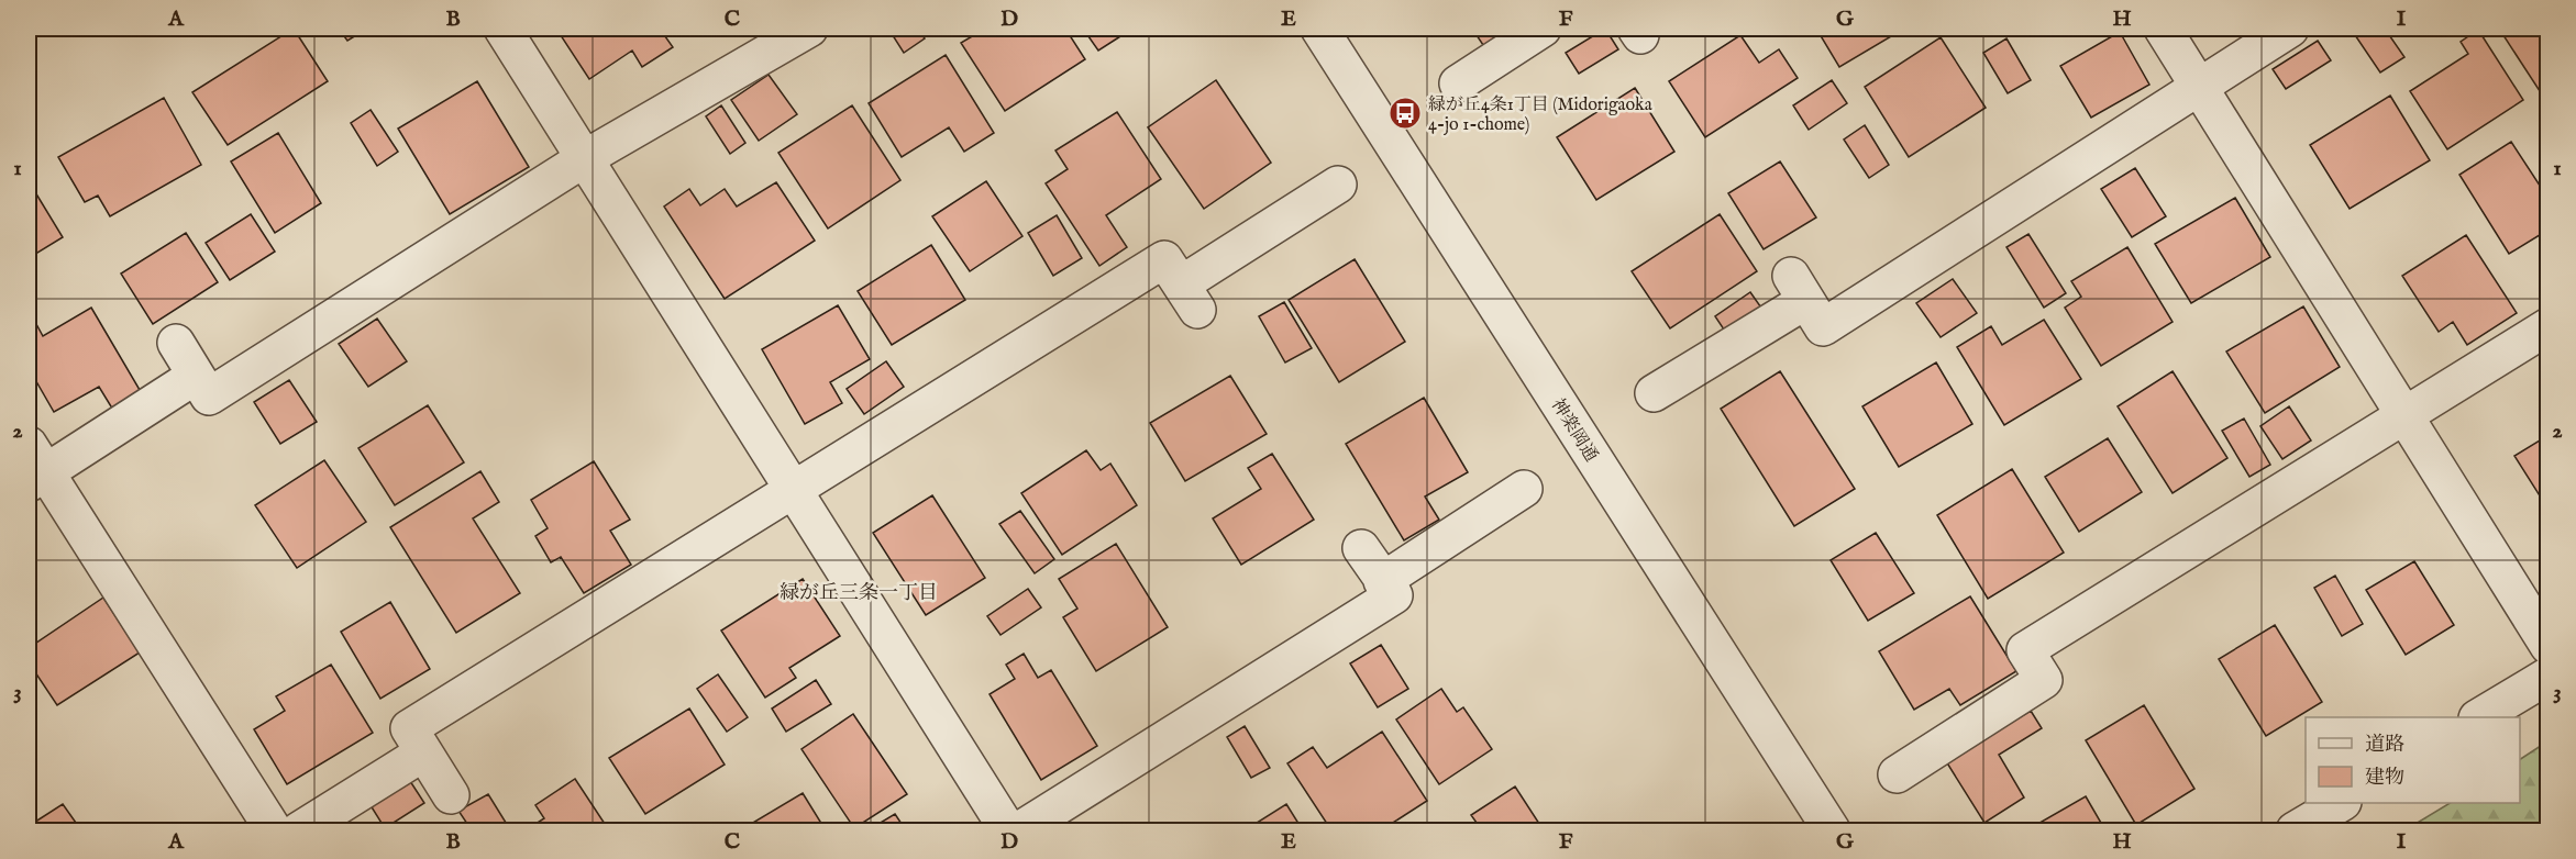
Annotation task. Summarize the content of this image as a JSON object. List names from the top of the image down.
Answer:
{
  "streets": {
    "street": ["神楽岡通"]
  },
  "districts": ["緑が丘三条一丁目"],
  "places": {
    "bus stop": ["緑が丘4条1丁目 (Midorigaoka 4-jo 1-chome)"]
  },
  "legend": ["道路", "建物"],
  "grid": {
    "columns": [
      "A",
      "B",
      "C",
      "D",
      "E",
      "F",
      "G",
      "H",
      "I"
    ],
    "rows": ["1", "2", "3"]
  }
}
